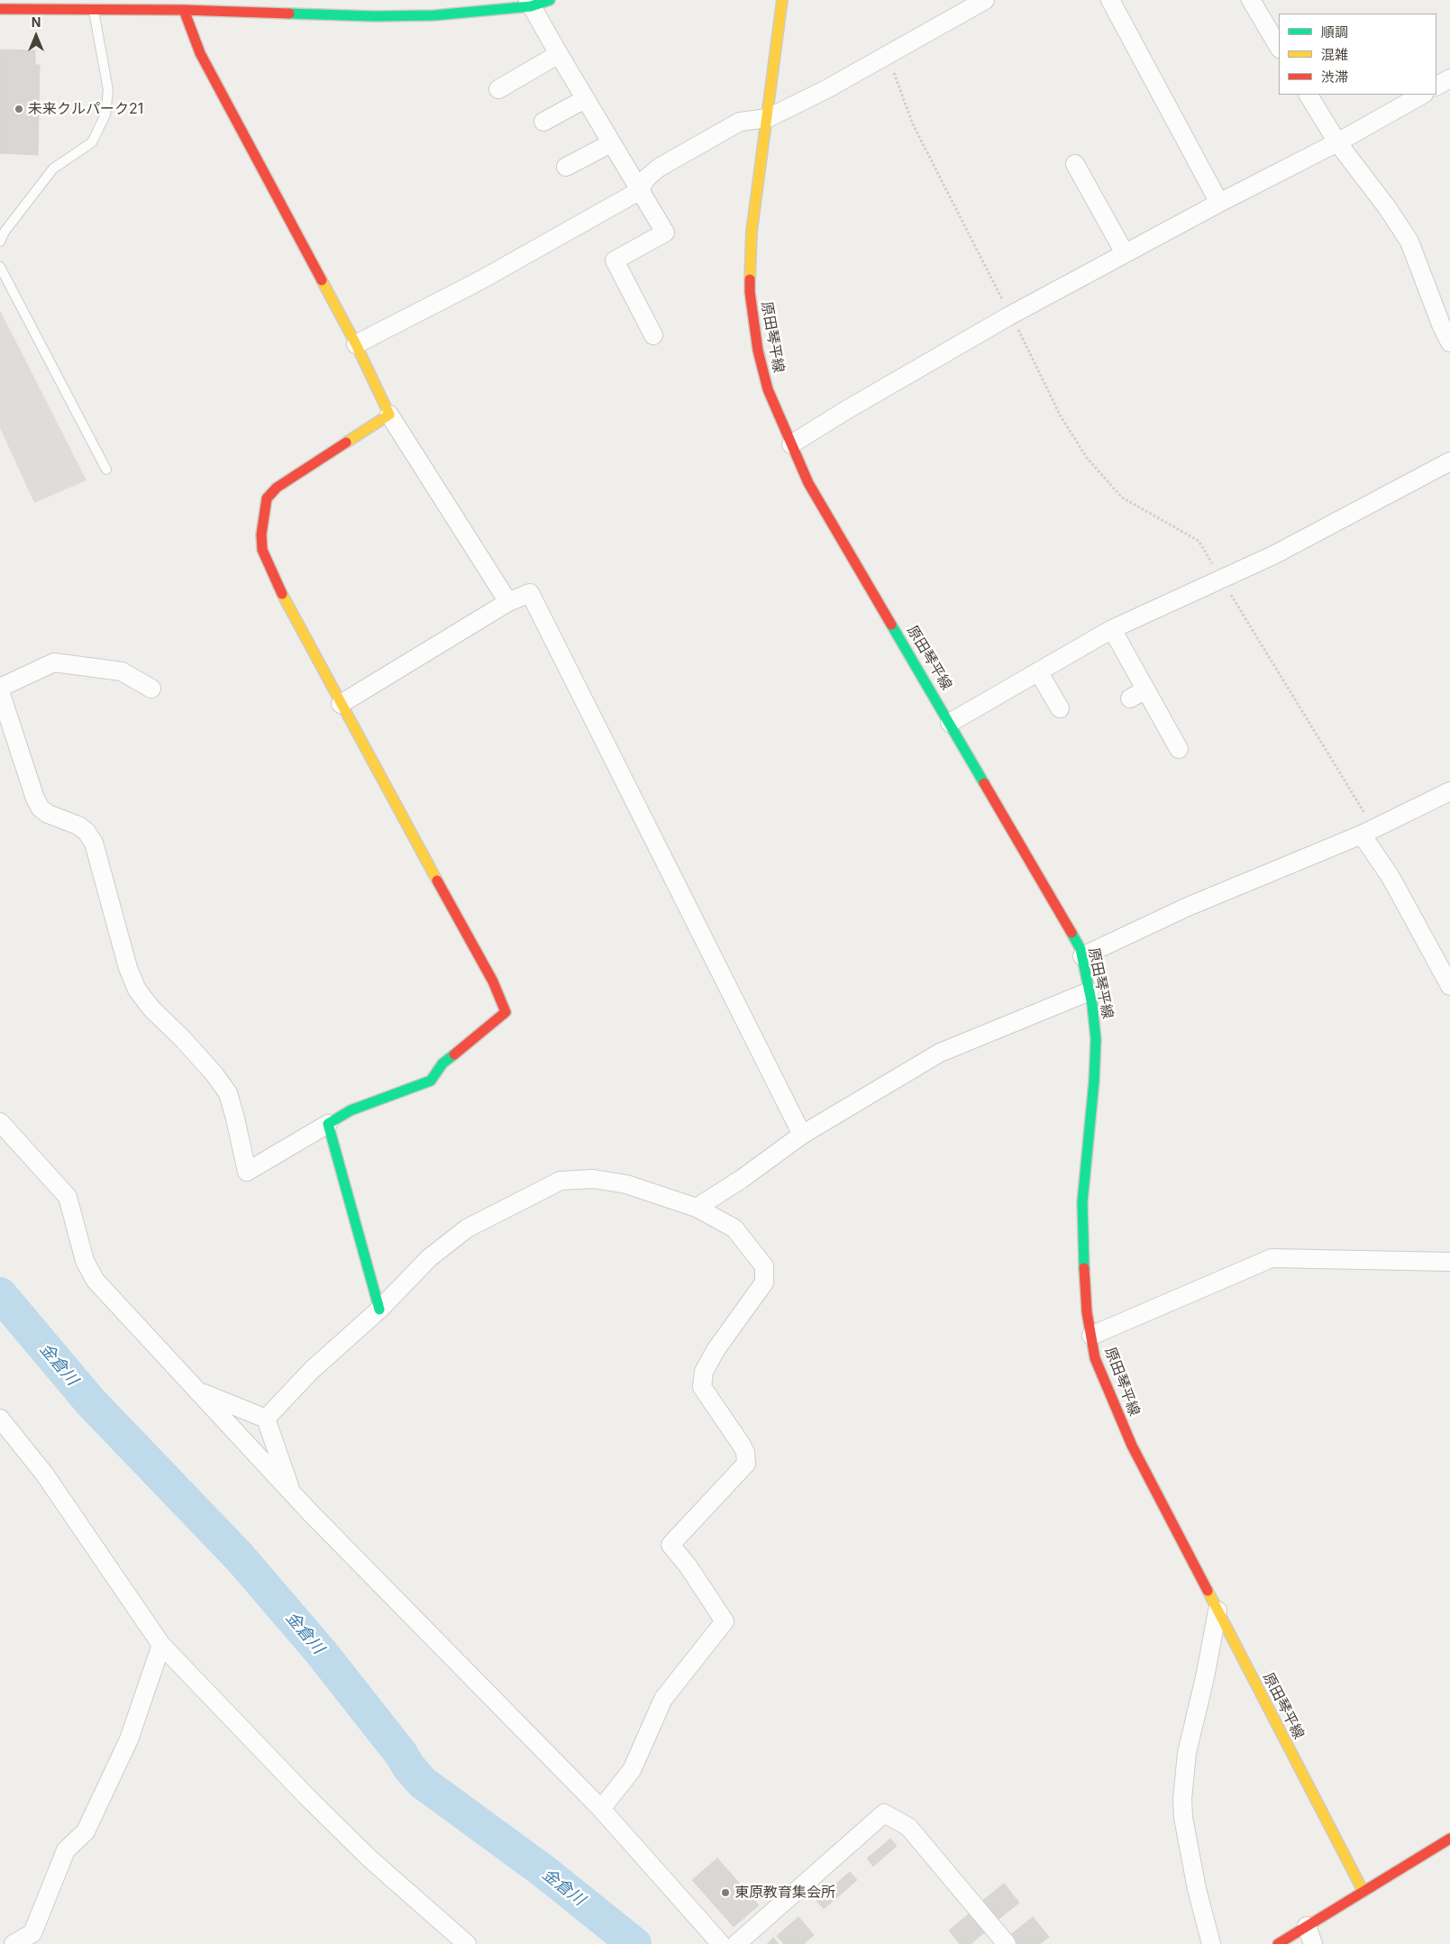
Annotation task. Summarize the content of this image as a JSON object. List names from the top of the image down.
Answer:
{
  "streets": {
    "street": ["原田琴平線"]
  },
  "water": ["金倉川"],
  "places": ["未来クルパーク21", "東原教育集会所"],
  "legend": ["順調", "混雑", "渋滞"],
  "north": "top"
}
